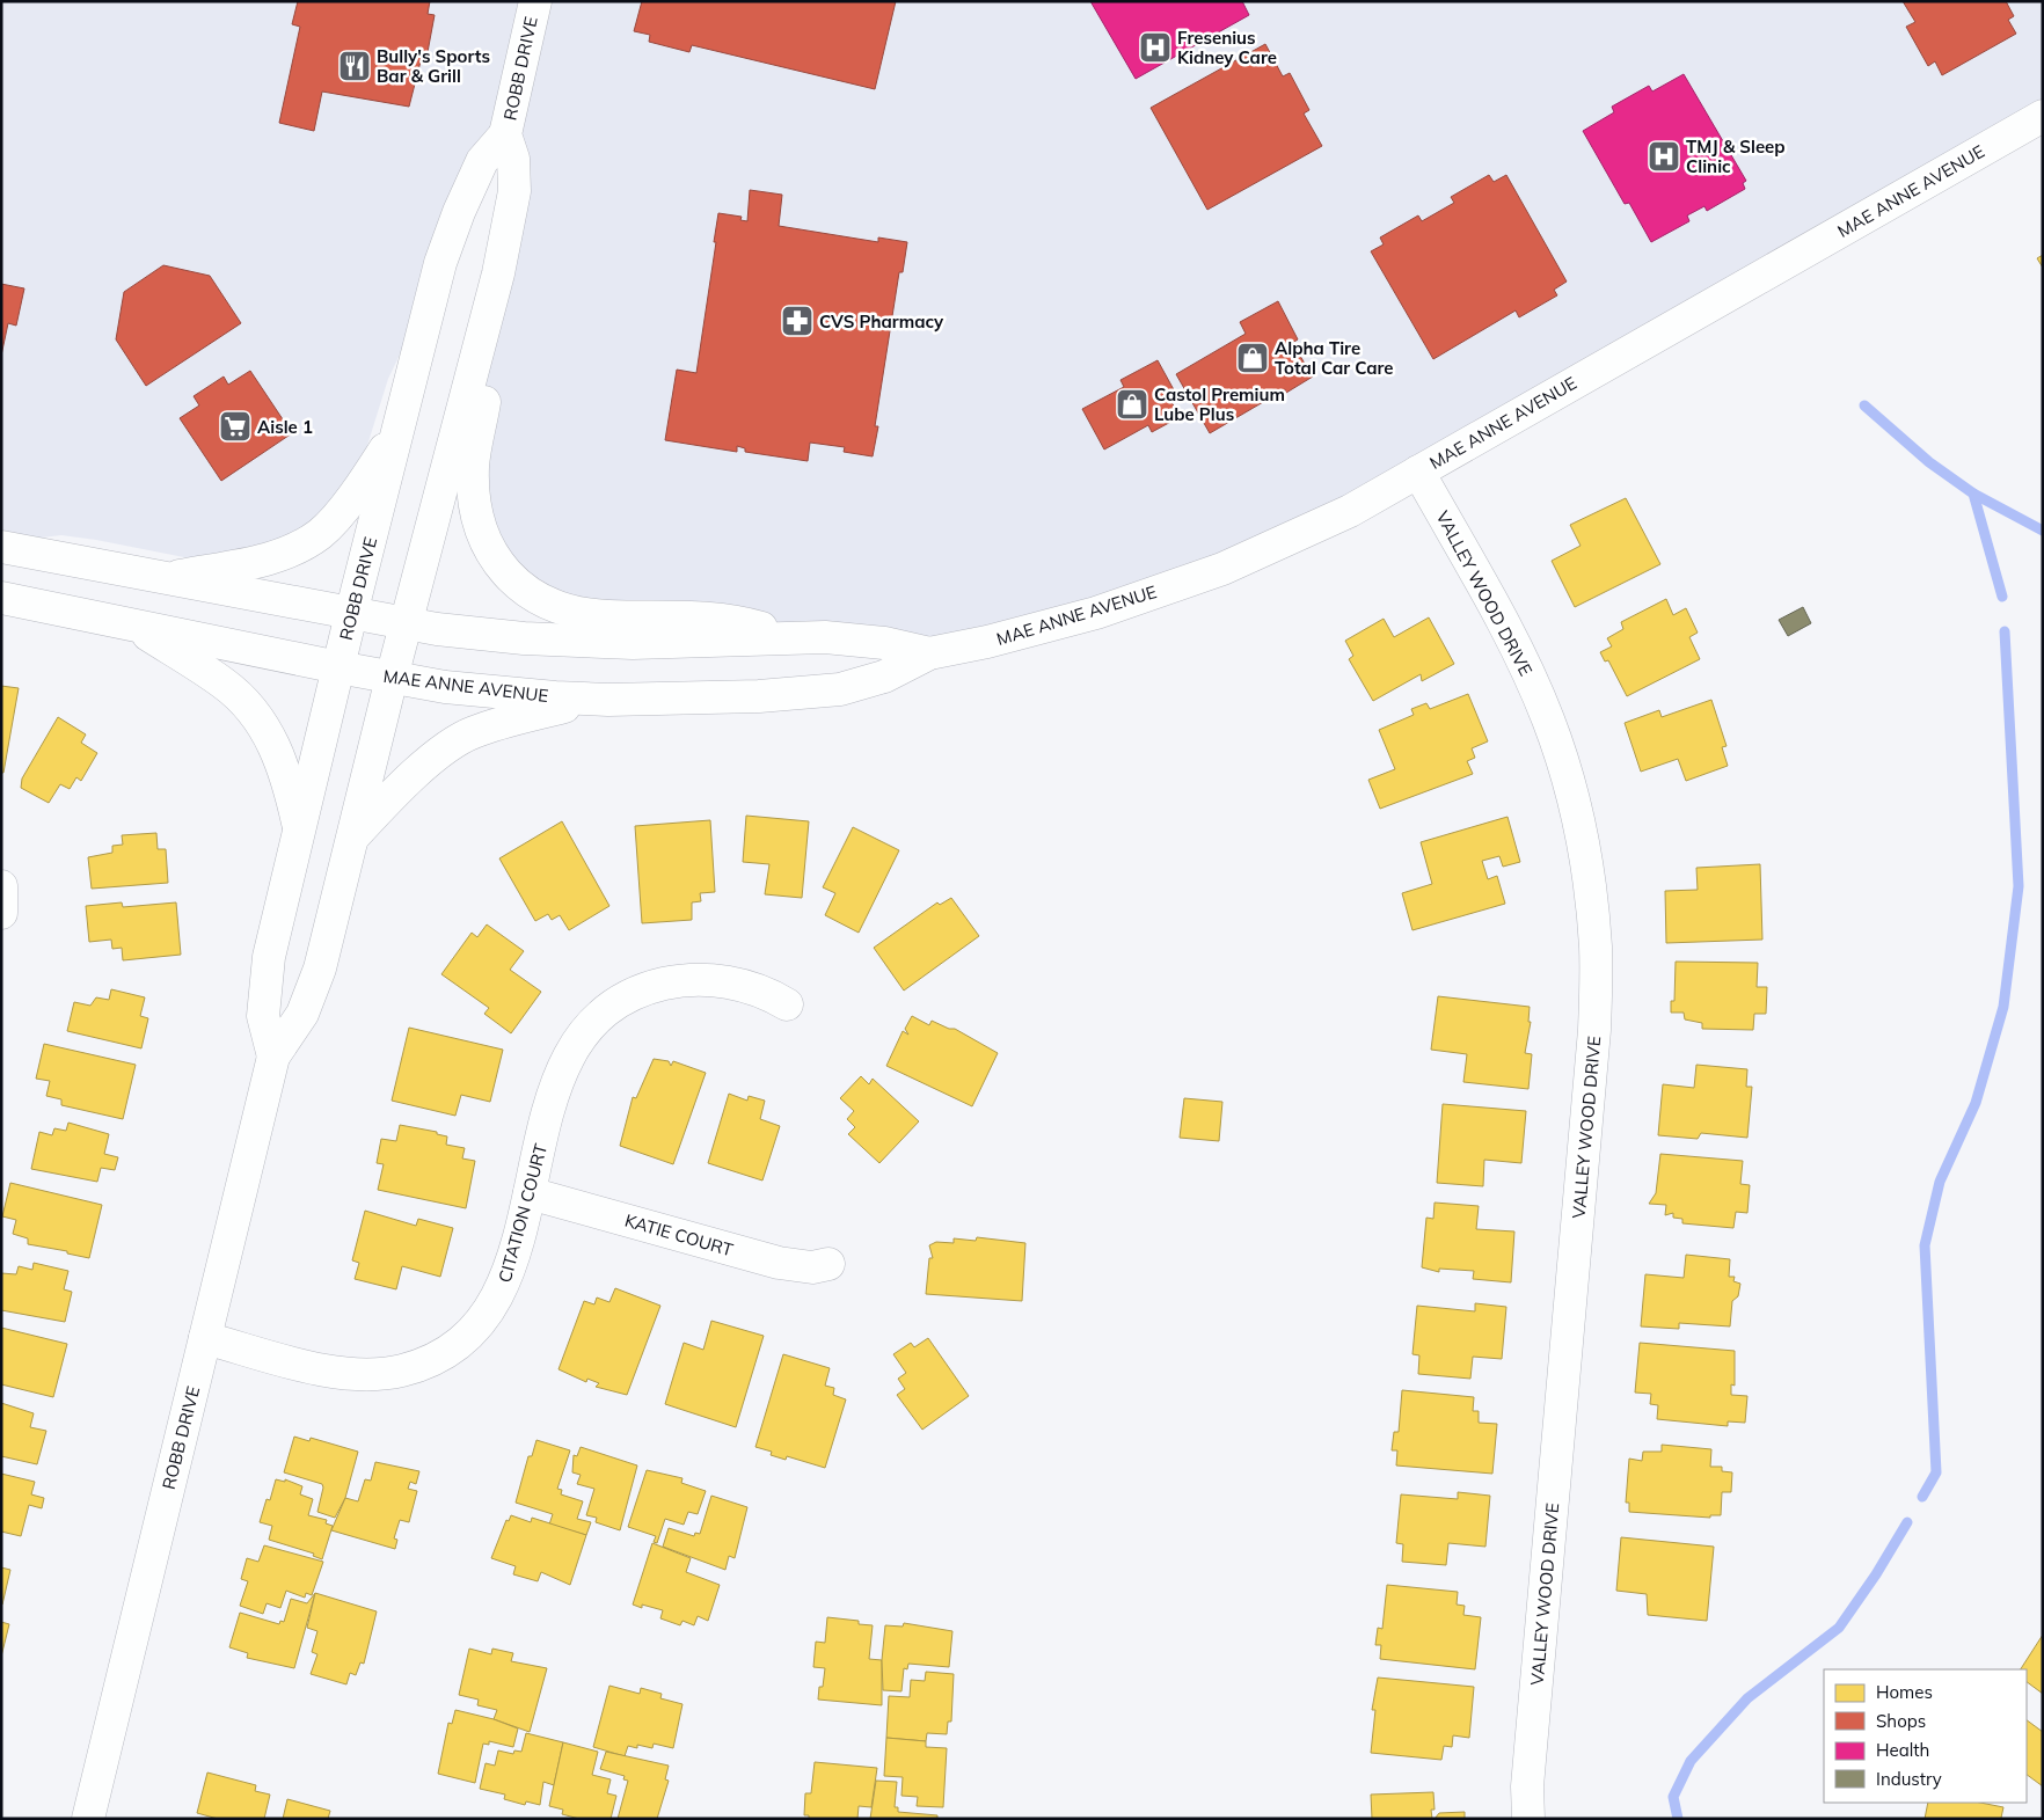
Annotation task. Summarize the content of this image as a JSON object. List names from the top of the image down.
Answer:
{
  "streets": {
    "main road": [
      "ROBB DRIVE",
      "MAE ANNE AVENUE",
      "VALLEY WOOD DRIVE",
      "CITATION COURT",
      "KATIE COURT"
    ]
  },
  "crossings": [
    ["ROBB DRIVE", "MAE ANNE AVENUE"],
    ["ROBB DRIVE", "CITATION COURT"],
    ["MAE ANNE AVENUE", "VALLEY WOOD DRIVE"],
    ["CITATION COURT", "KATIE COURT"]
  ],
  "places": {
    "hospital": ["Fresenius Kidney Care", "TMJ & Sleep Clinic"],
    "restaurant": ["Bully's Sports Bar & Grill"],
    "pharmacy": ["CVS Pharmacy"],
    "shop": ["Alpha Tire Total Car Care", "Castol Premium Lube Plus"],
    "supermarket": ["Aisle 1"]
  },
  "legend": [
    "Homes",
    "Shops",
    "Health",
    "Industry"
  ]
}
